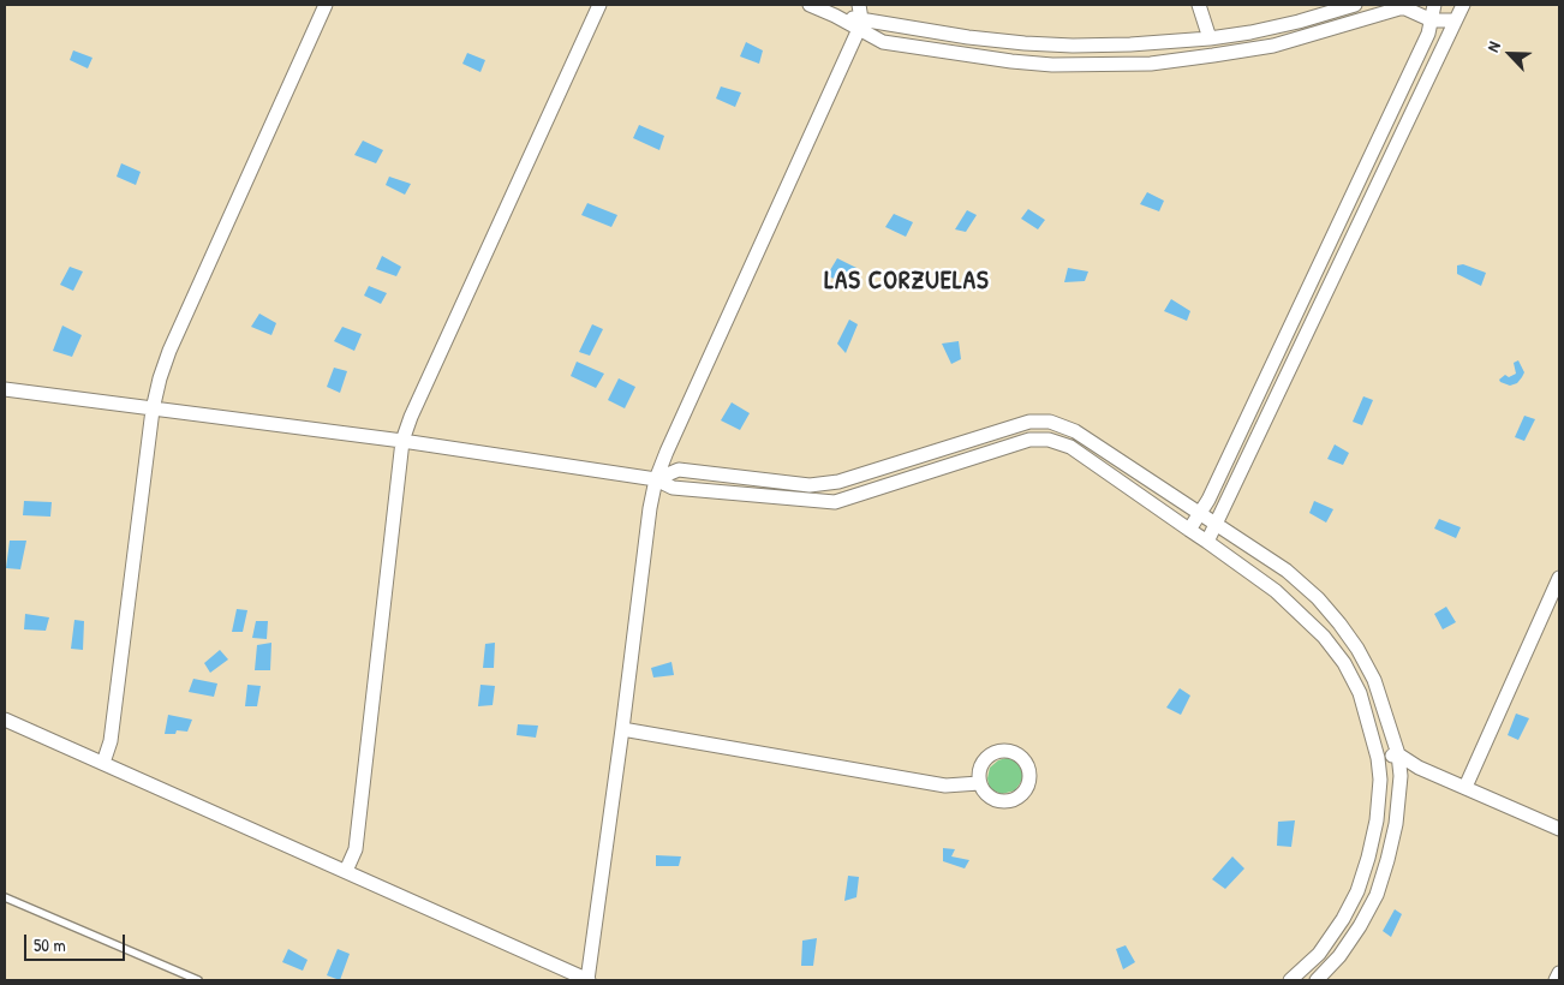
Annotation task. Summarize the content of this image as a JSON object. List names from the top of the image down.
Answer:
{
  "districts": ["LAS CORZUELAS"],
  "scale_bar": "50 m",
  "north": "top left"
}
